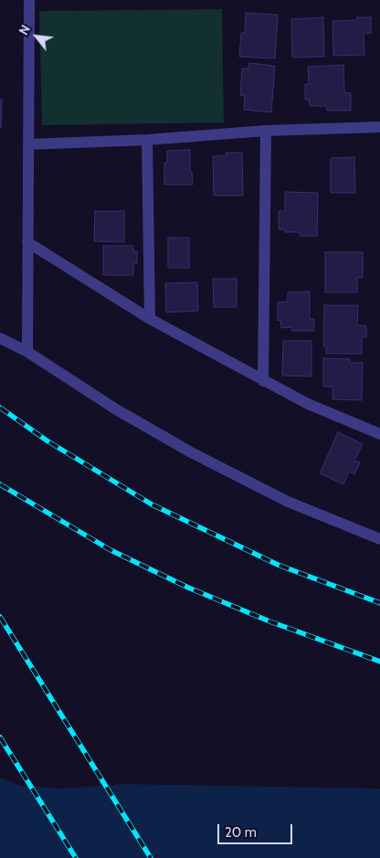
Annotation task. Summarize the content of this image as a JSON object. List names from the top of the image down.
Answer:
{
  "scale_bar": "20 m",
  "north": "top left"
}
